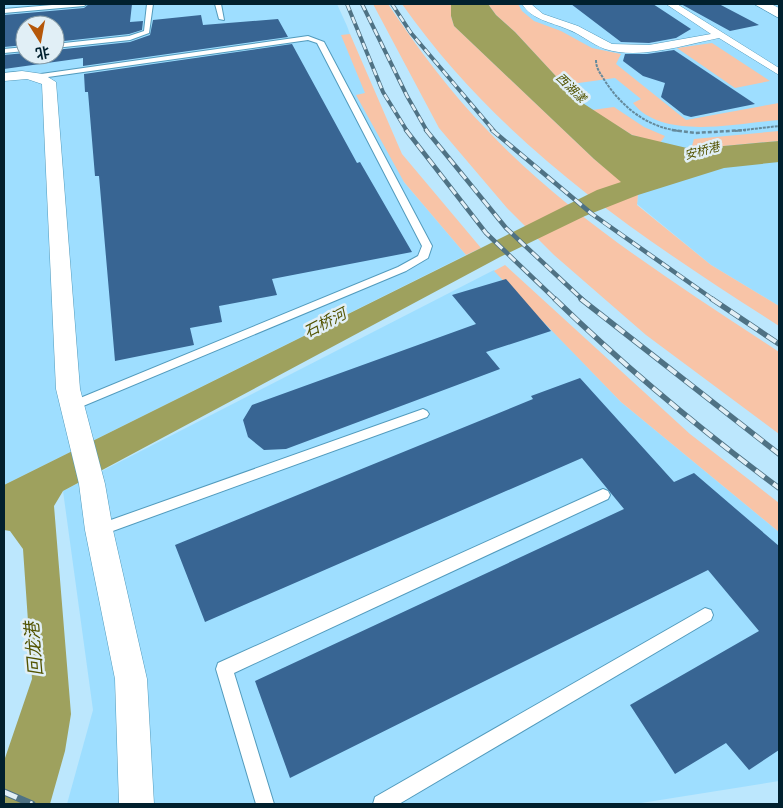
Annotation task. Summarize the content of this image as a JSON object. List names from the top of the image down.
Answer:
{
  "water": [
    "西湖漾",
    "安桥港",
    "石桥河",
    "回龙港"
  ],
  "north": "bottom"
}
